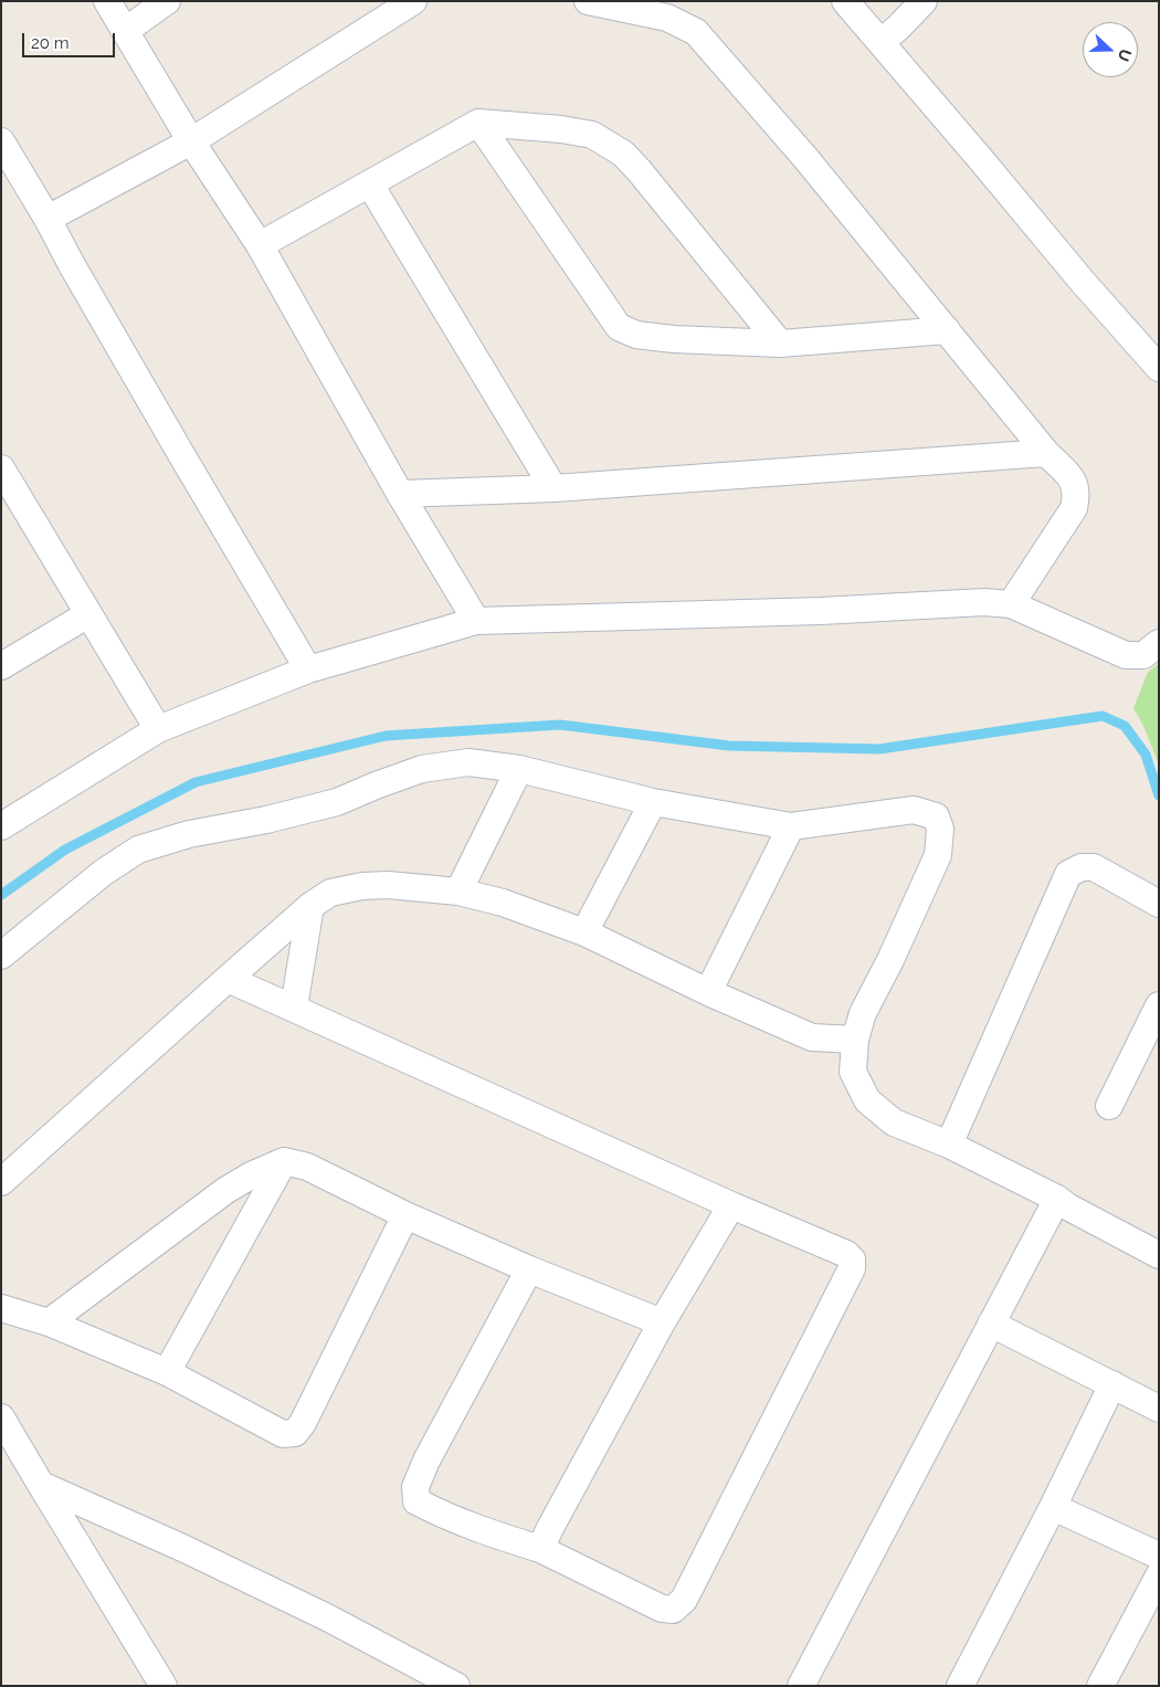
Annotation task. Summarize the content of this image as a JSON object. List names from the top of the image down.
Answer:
{
  "scale_bar": "20 m",
  "north": "right"
}
